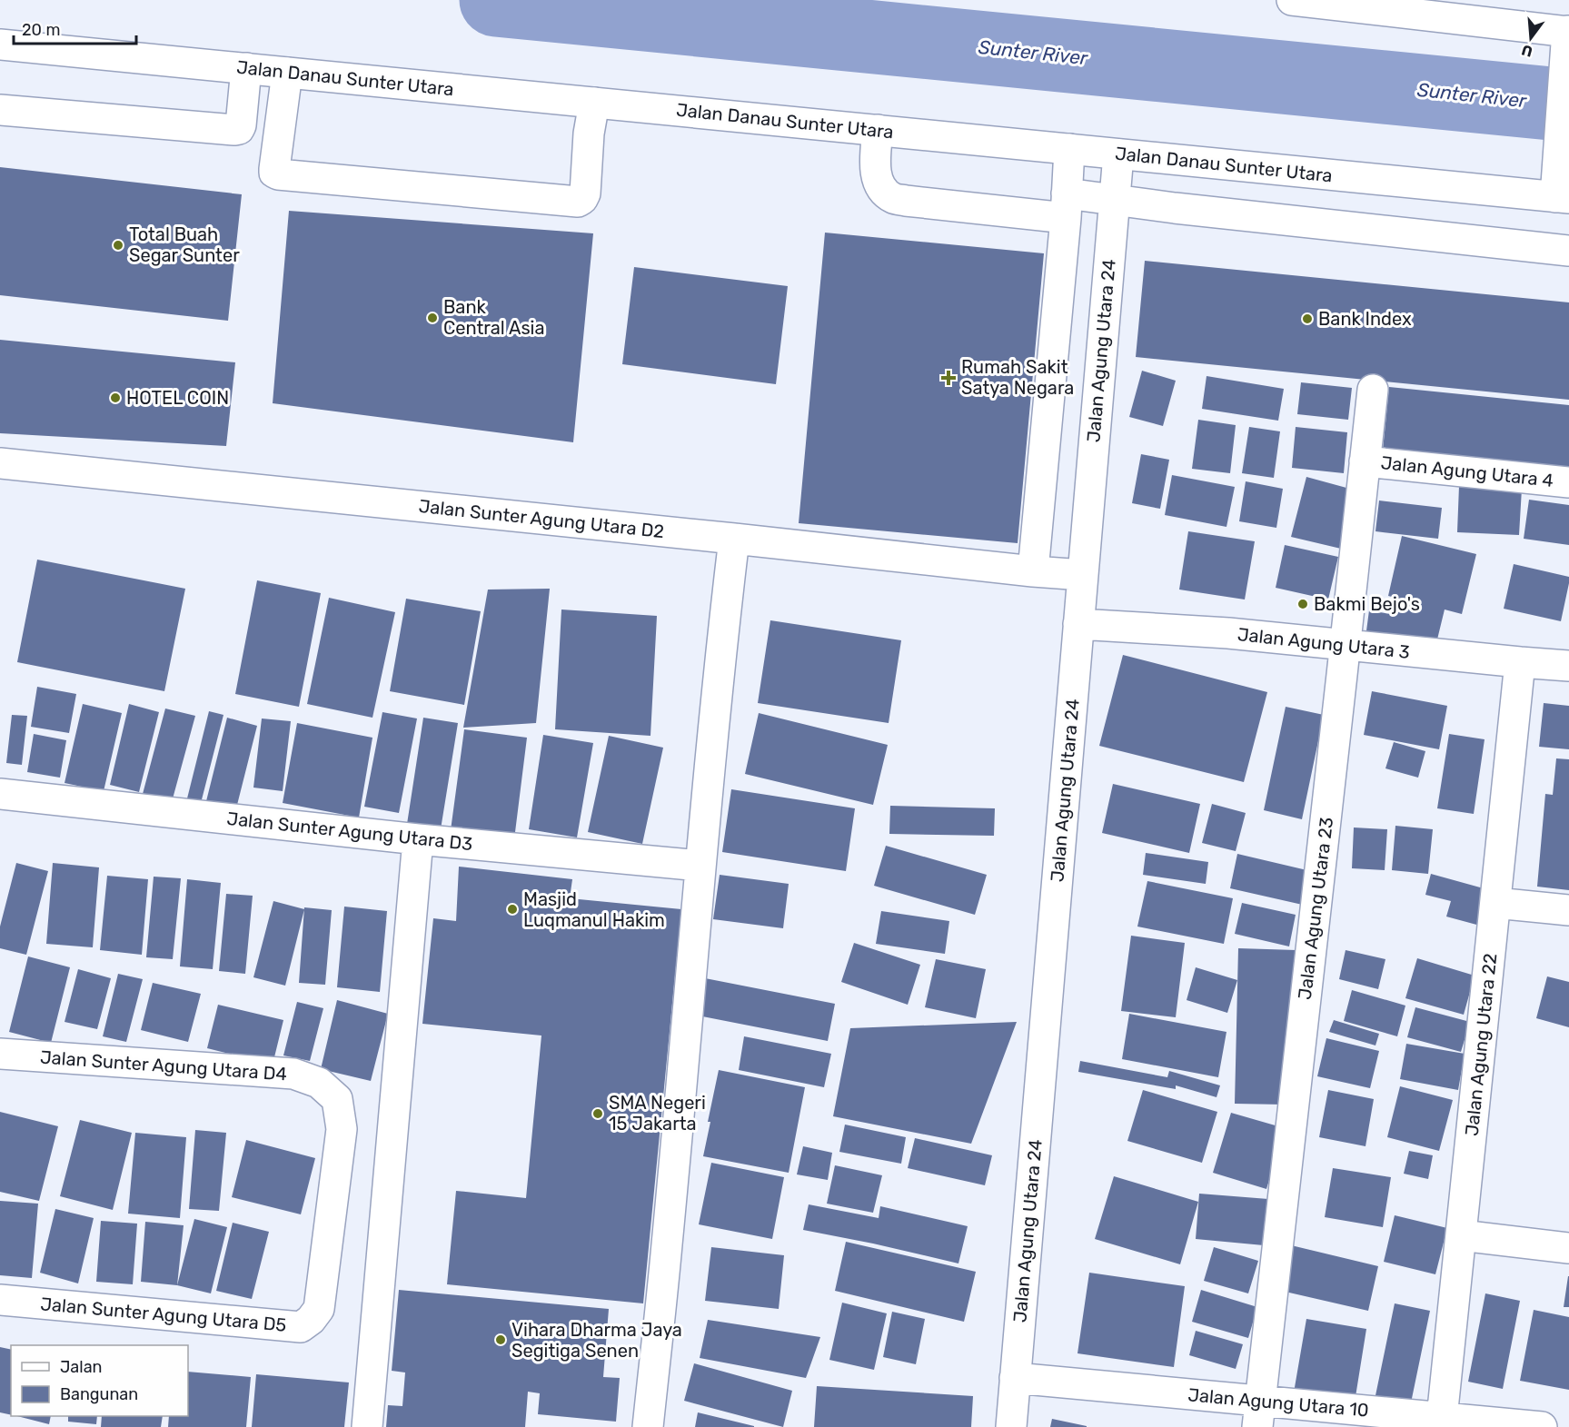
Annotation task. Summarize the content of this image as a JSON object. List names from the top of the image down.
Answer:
{
  "streets": {
    "street": [
      "Jalan Danau Sunter Utara",
      "Jalan Agung Utara 24",
      "Jalan Agung Utara 4",
      "Jalan Sunter Agung Utara D2",
      "Jalan Agung Utara 3",
      "Jalan Sunter Agung Utara D3",
      "Jalan Agung Utara 23",
      "Jalan Agung Utara 22",
      "Jalan Sunter Agung Utara D4",
      "Jalan Sunter Agung Utara D5",
      "Jalan Agung Utara 10"
    ]
  },
  "crossings": [
    ["Jalan Danau Sunter Utara", "Jalan Agung Utara 24"],
    ["Jalan Agung Utara 24", "Jalan Sunter Agung Utara D2"],
    ["Jalan Agung Utara 24", "Jalan Agung Utara 3"],
    ["Jalan Agung Utara 24", "Jalan Agung Utara 10"],
    ["Jalan Agung Utara 4", "Jalan Agung Utara 23"],
    ["Jalan Agung Utara 3", "Jalan Agung Utara 23"],
    ["Jalan Agung Utara 3", "Jalan Agung Utara 22"],
    ["Jalan Agung Utara 23", "Jalan Agung Utara 10"],
    ["Jalan Agung Utara 22", "Jalan Agung Utara 10"],
    ["Jalan Sunter Agung Utara D4", "Jalan Sunter Agung Utara D5"]
  ],
  "water": ["Sunter River"],
  "places": {
    "other": [
      "Total Buah Segar Sunter",
      "Bank Central Asia",
      "Bank Index",
      "HOTEL COIN",
      "Bakmi Bejo's",
      "Masjid Luqmanul Hakim",
      "SMA Negeri 15 Jakarta",
      "Vihara Dharma Jaya Segitiga Senen"
    ],
    "health": ["Rumah Sakit Satya Negara"]
  },
  "legend": ["Jalan", "Bangunan"],
  "scale_bar": "20 m",
  "north": "bottom"
}
